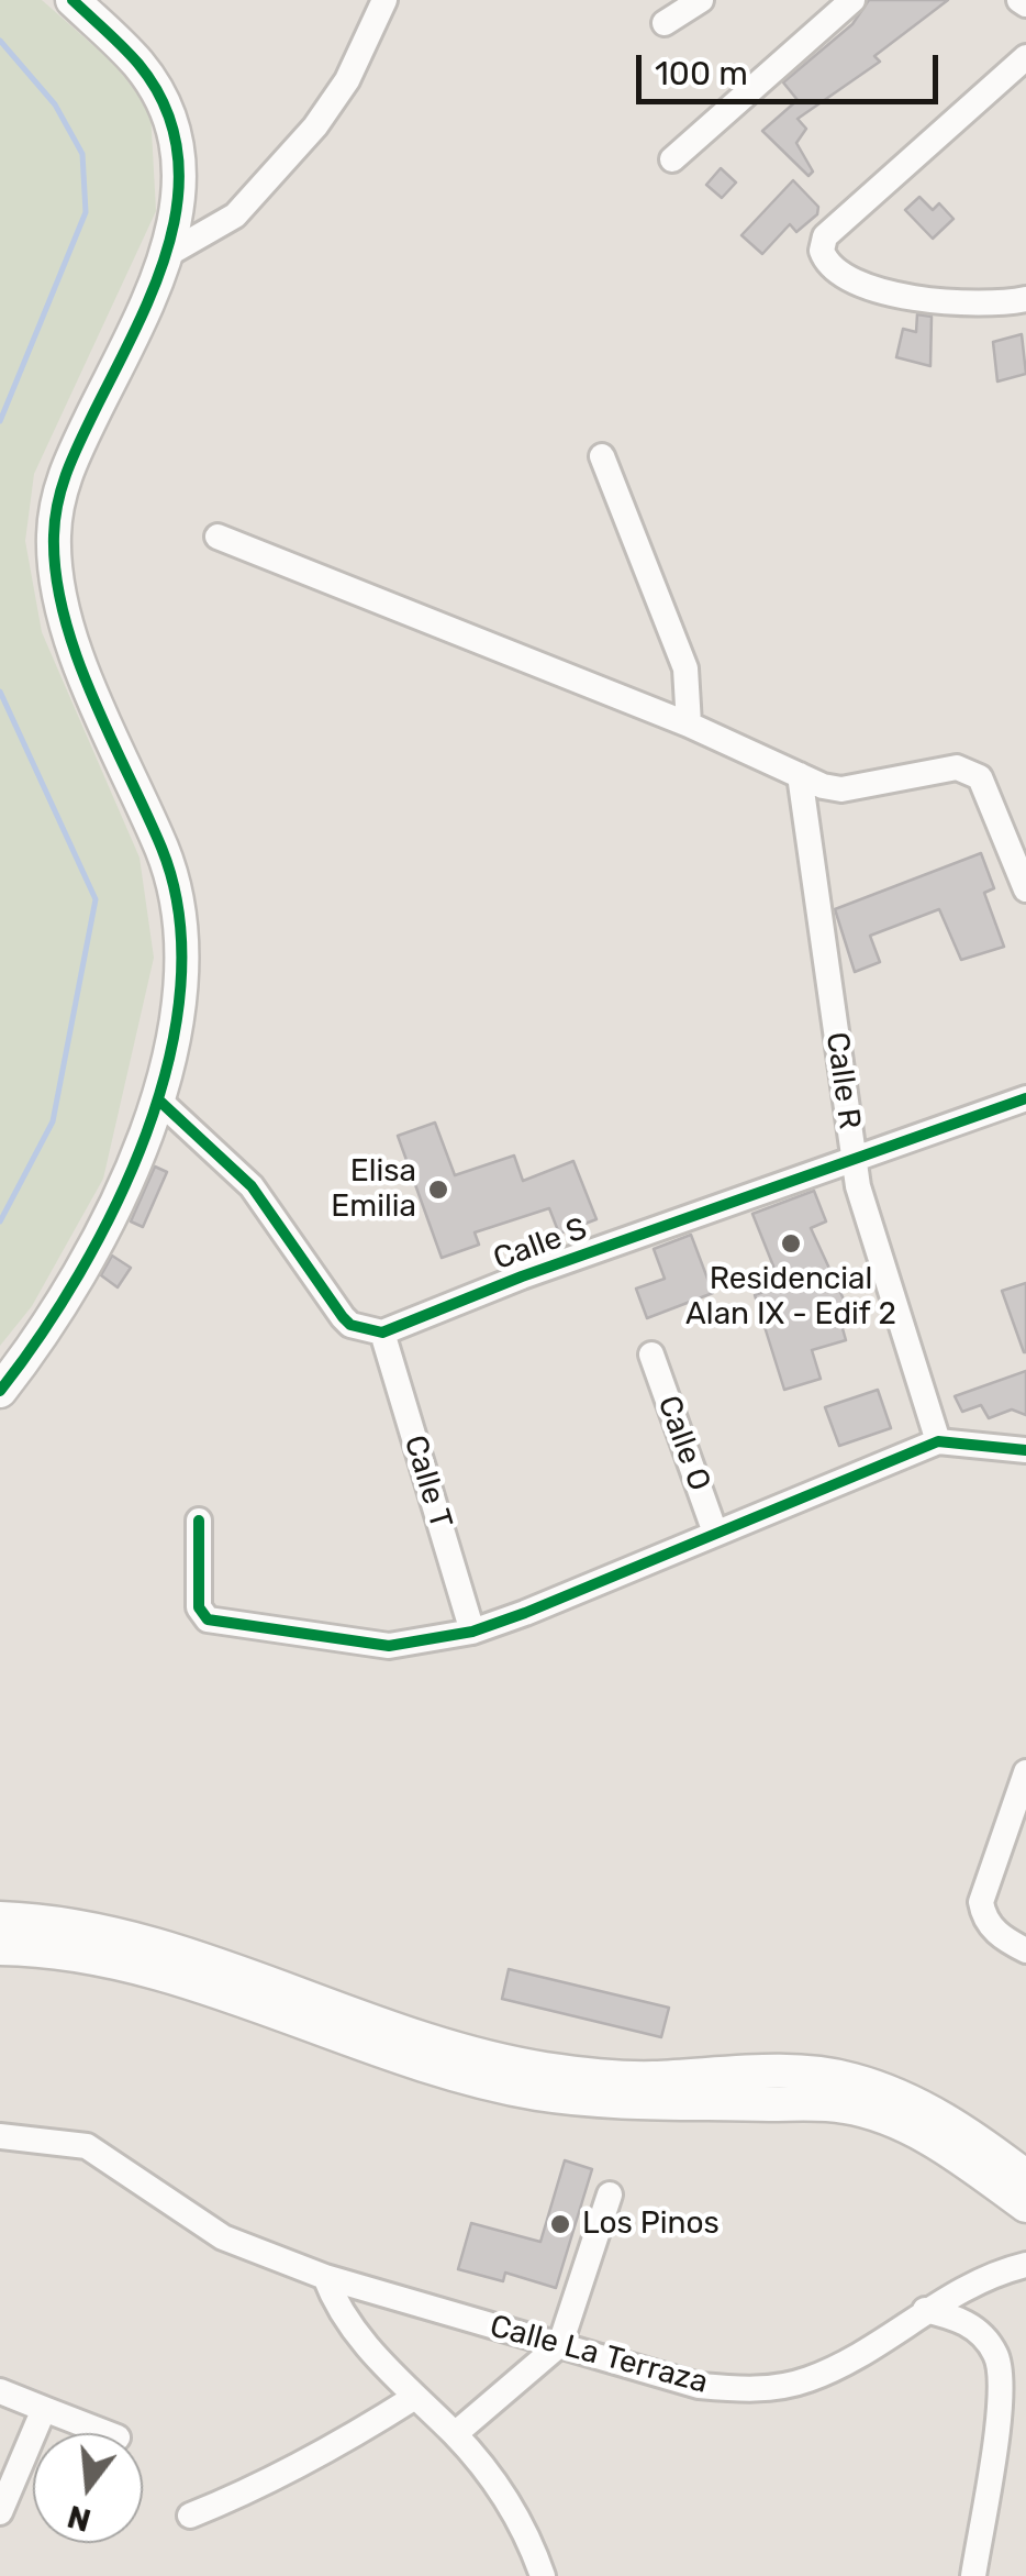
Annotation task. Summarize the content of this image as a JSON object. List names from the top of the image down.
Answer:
{
  "streets": {
    "street": [
      "Calle R",
      "Calle S",
      "Calle O",
      "Calle T",
      "Calle La Terraza"
    ]
  },
  "crossings": [
    ["Calle R", "Calle S"],
    ["Calle S", "Calle T"]
  ],
  "places": ["Elisa Emilia", "Residencial Alan IX - Edif 2", "Los Pinos"],
  "scale_bar": "100 m",
  "north": "bottom"
}
